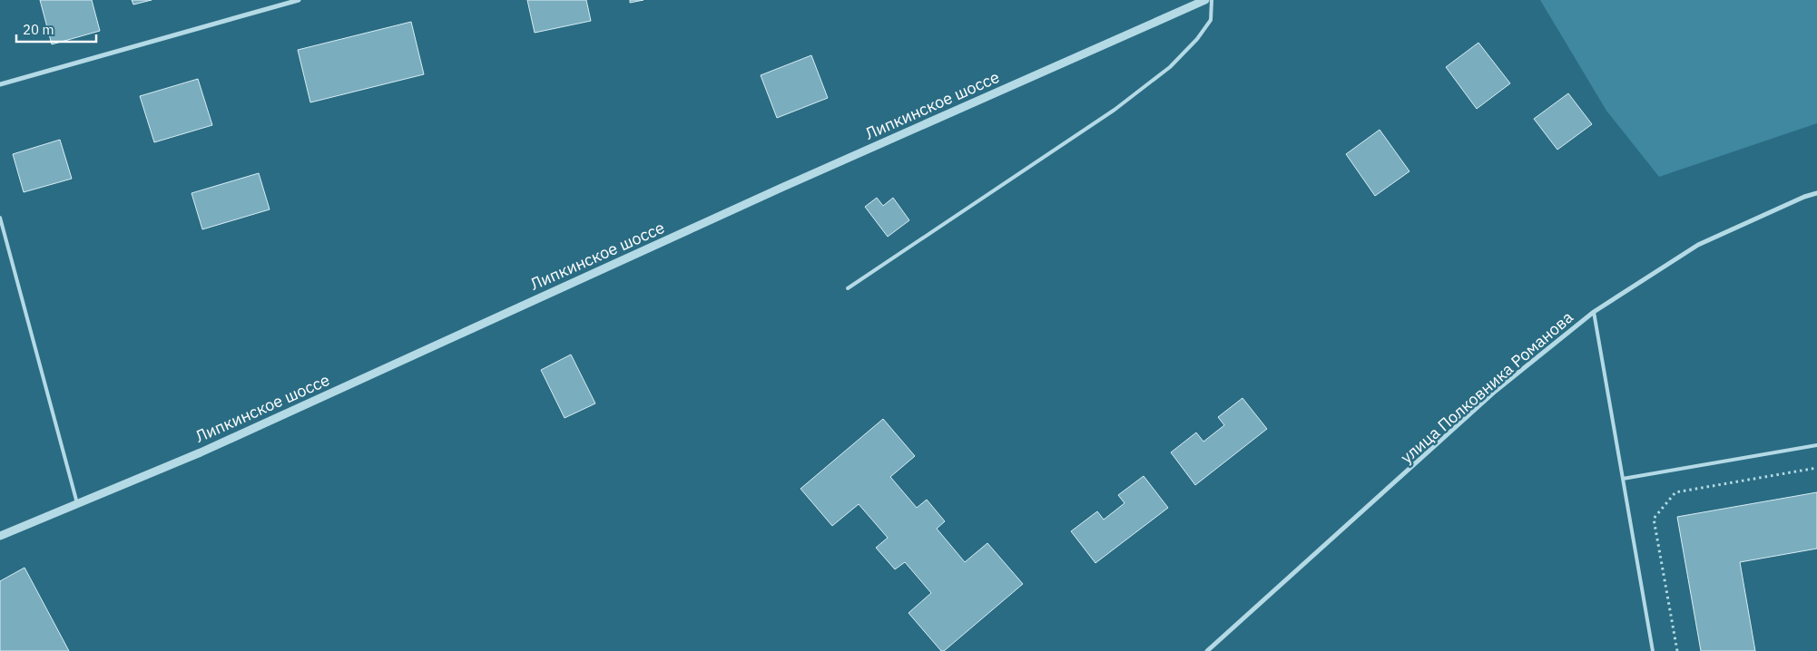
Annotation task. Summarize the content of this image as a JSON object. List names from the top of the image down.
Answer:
{
  "streets": {
    "street": ["Липкинское шоссе", "улица Полковника Романова"]
  },
  "scale_bar": "20 m"
}
